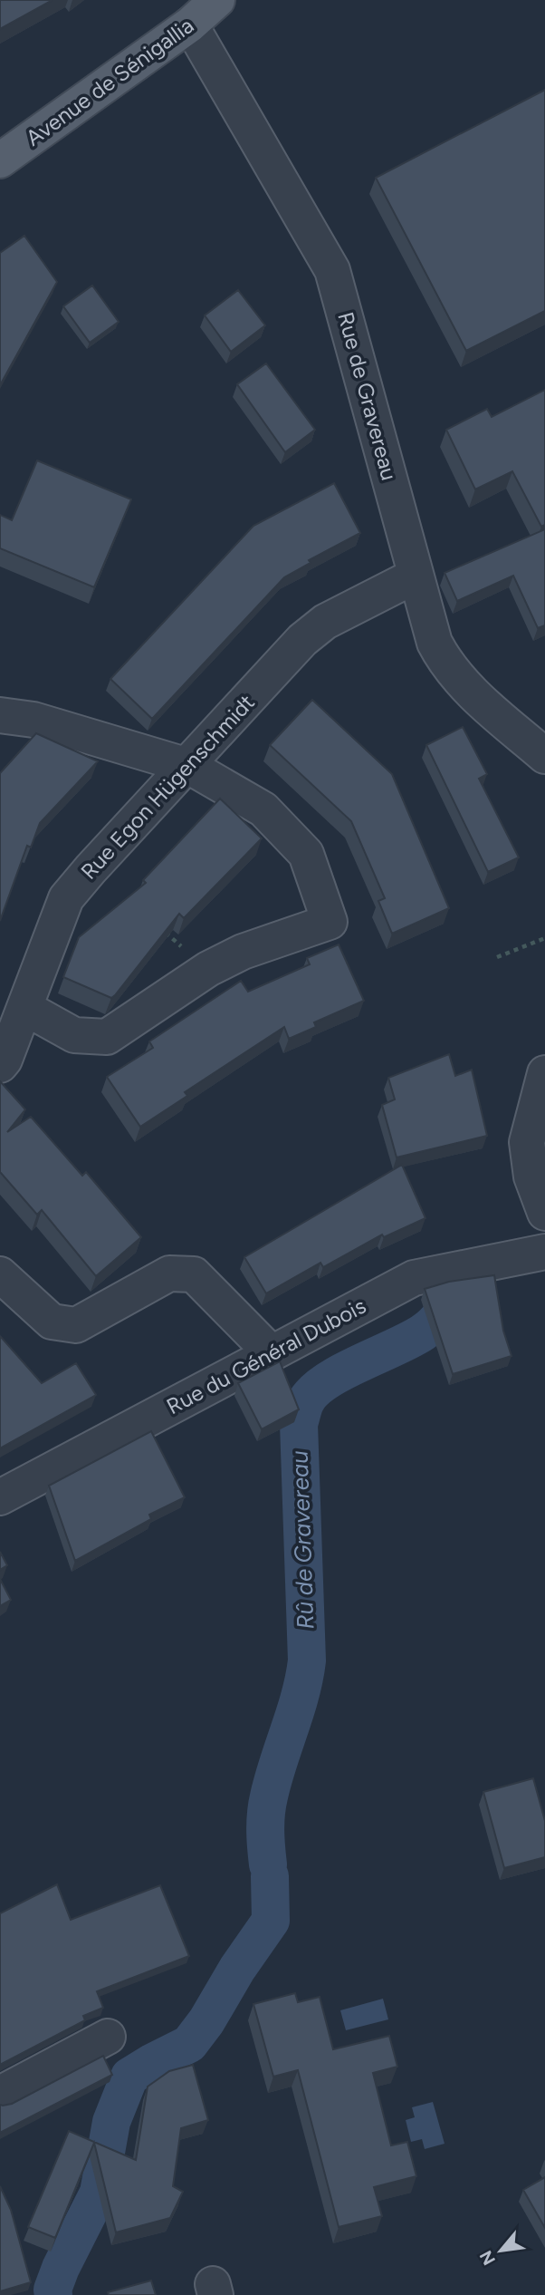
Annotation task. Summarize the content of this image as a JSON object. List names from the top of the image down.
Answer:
{
  "streets": {
    "main road": ["Avenue de Sénigallia"],
    "street": ["Rue de Gravereau", "Rue Egon Hügenschmidt", "Rue du Général Dubois"]
  },
  "crossings": [
    ["Avenue de Sénigallia", "Rue de Gravereau"],
    ["Rue de Gravereau", "Rue Egon Hügenschmidt"]
  ],
  "water": ["Rû de Gravereau"],
  "north": "bottom left"
}
